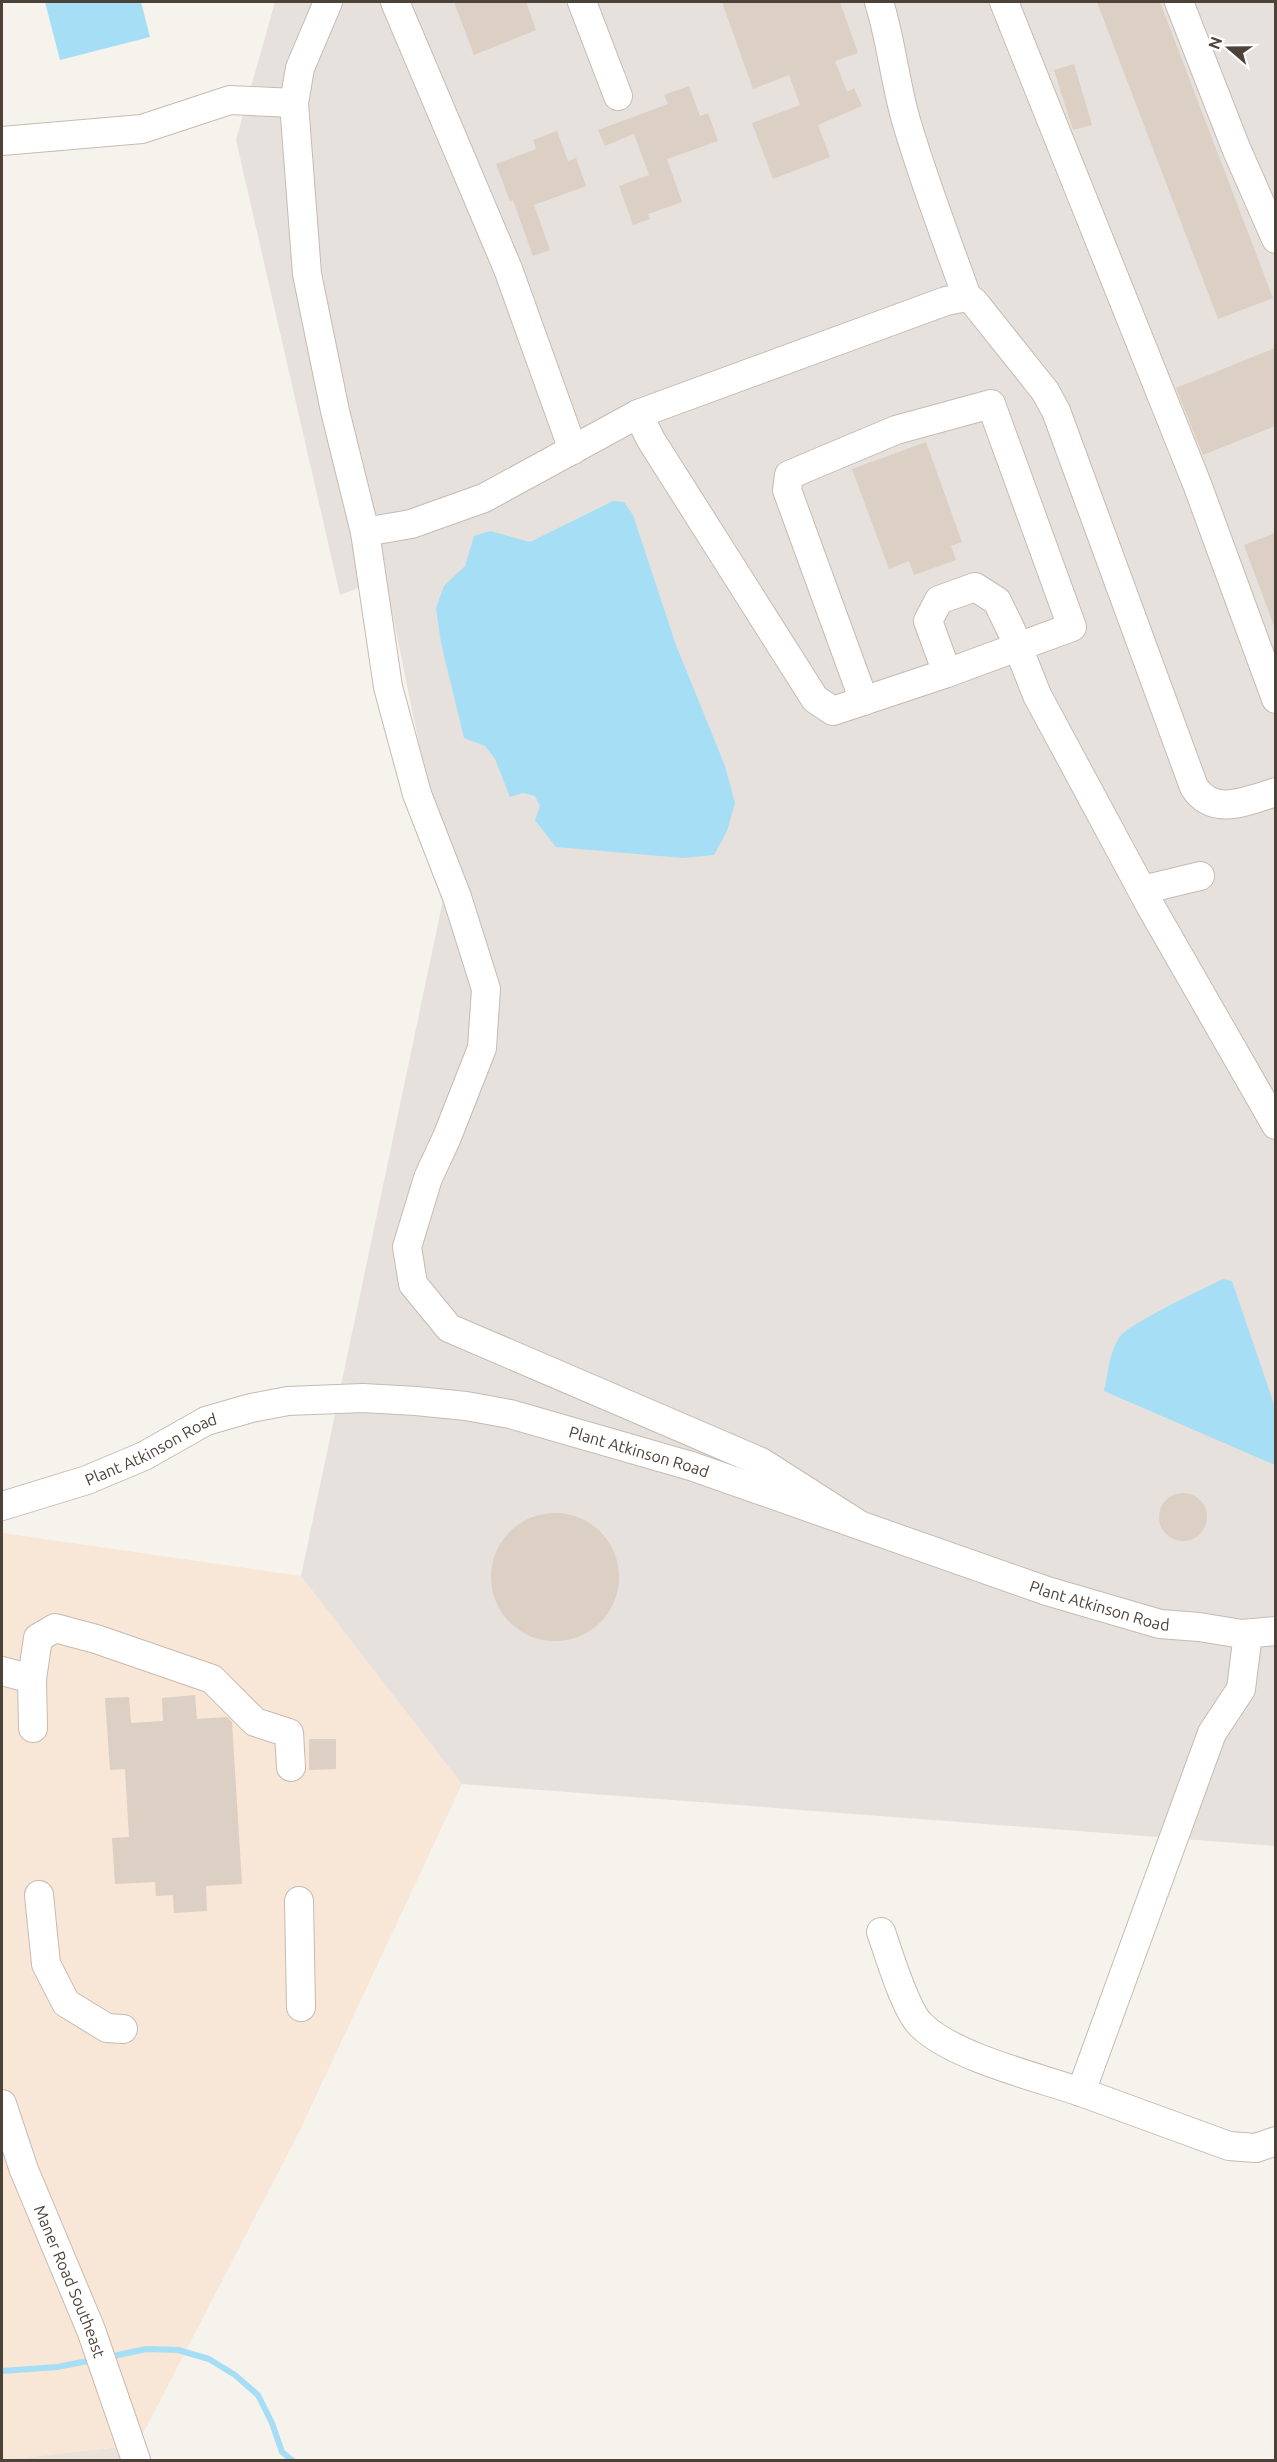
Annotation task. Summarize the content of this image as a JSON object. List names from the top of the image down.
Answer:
{
  "streets": {
    "street": ["Plant Atkinson Road", "Maner Road Southeast"]
  },
  "north": "left"
}
